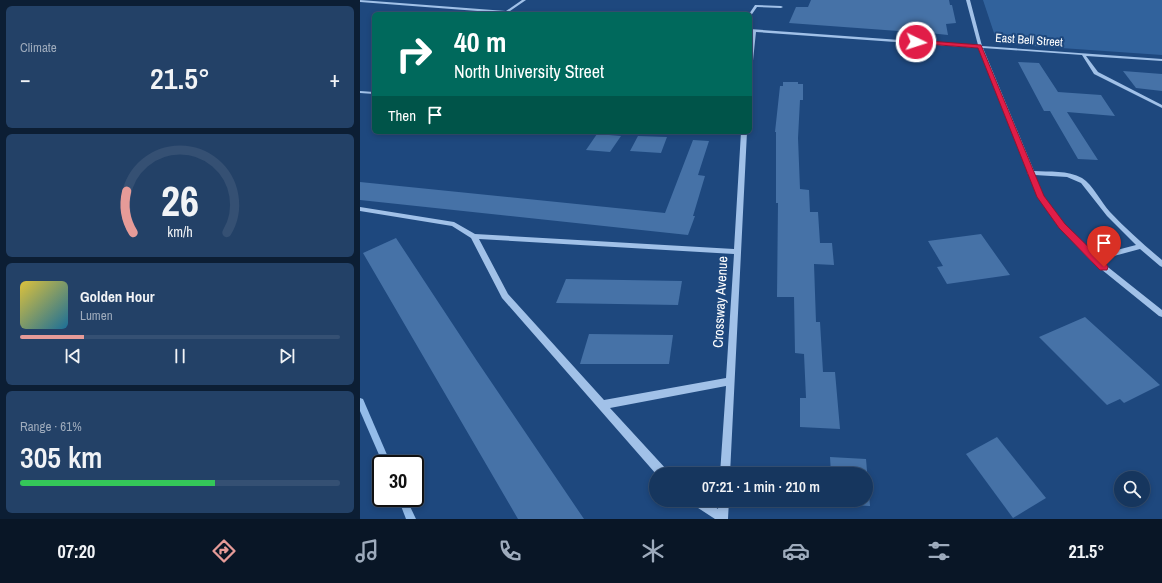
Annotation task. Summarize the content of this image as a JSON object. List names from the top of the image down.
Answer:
{
  "streets": {
    "street": ["East Bell Street", "Crossway Avenue"]
  },
  "page": {
    "tile": [
      "Climate",
      ["Range · 61%", "305 km"]
    ],
    "turn": ["40 m", "North University Street"],
    "heat": ["−", "21.5°", "+"],
    "then": "Then",
    "song": ["Golden Hour", "Lumen"],
    "limit": "30",
    "trip": "07:21 · 1 min · 210 m",
    "tabs": ["07:20", "21.5°"],
    "gauge": ["26", "km/h"]
  }
}
